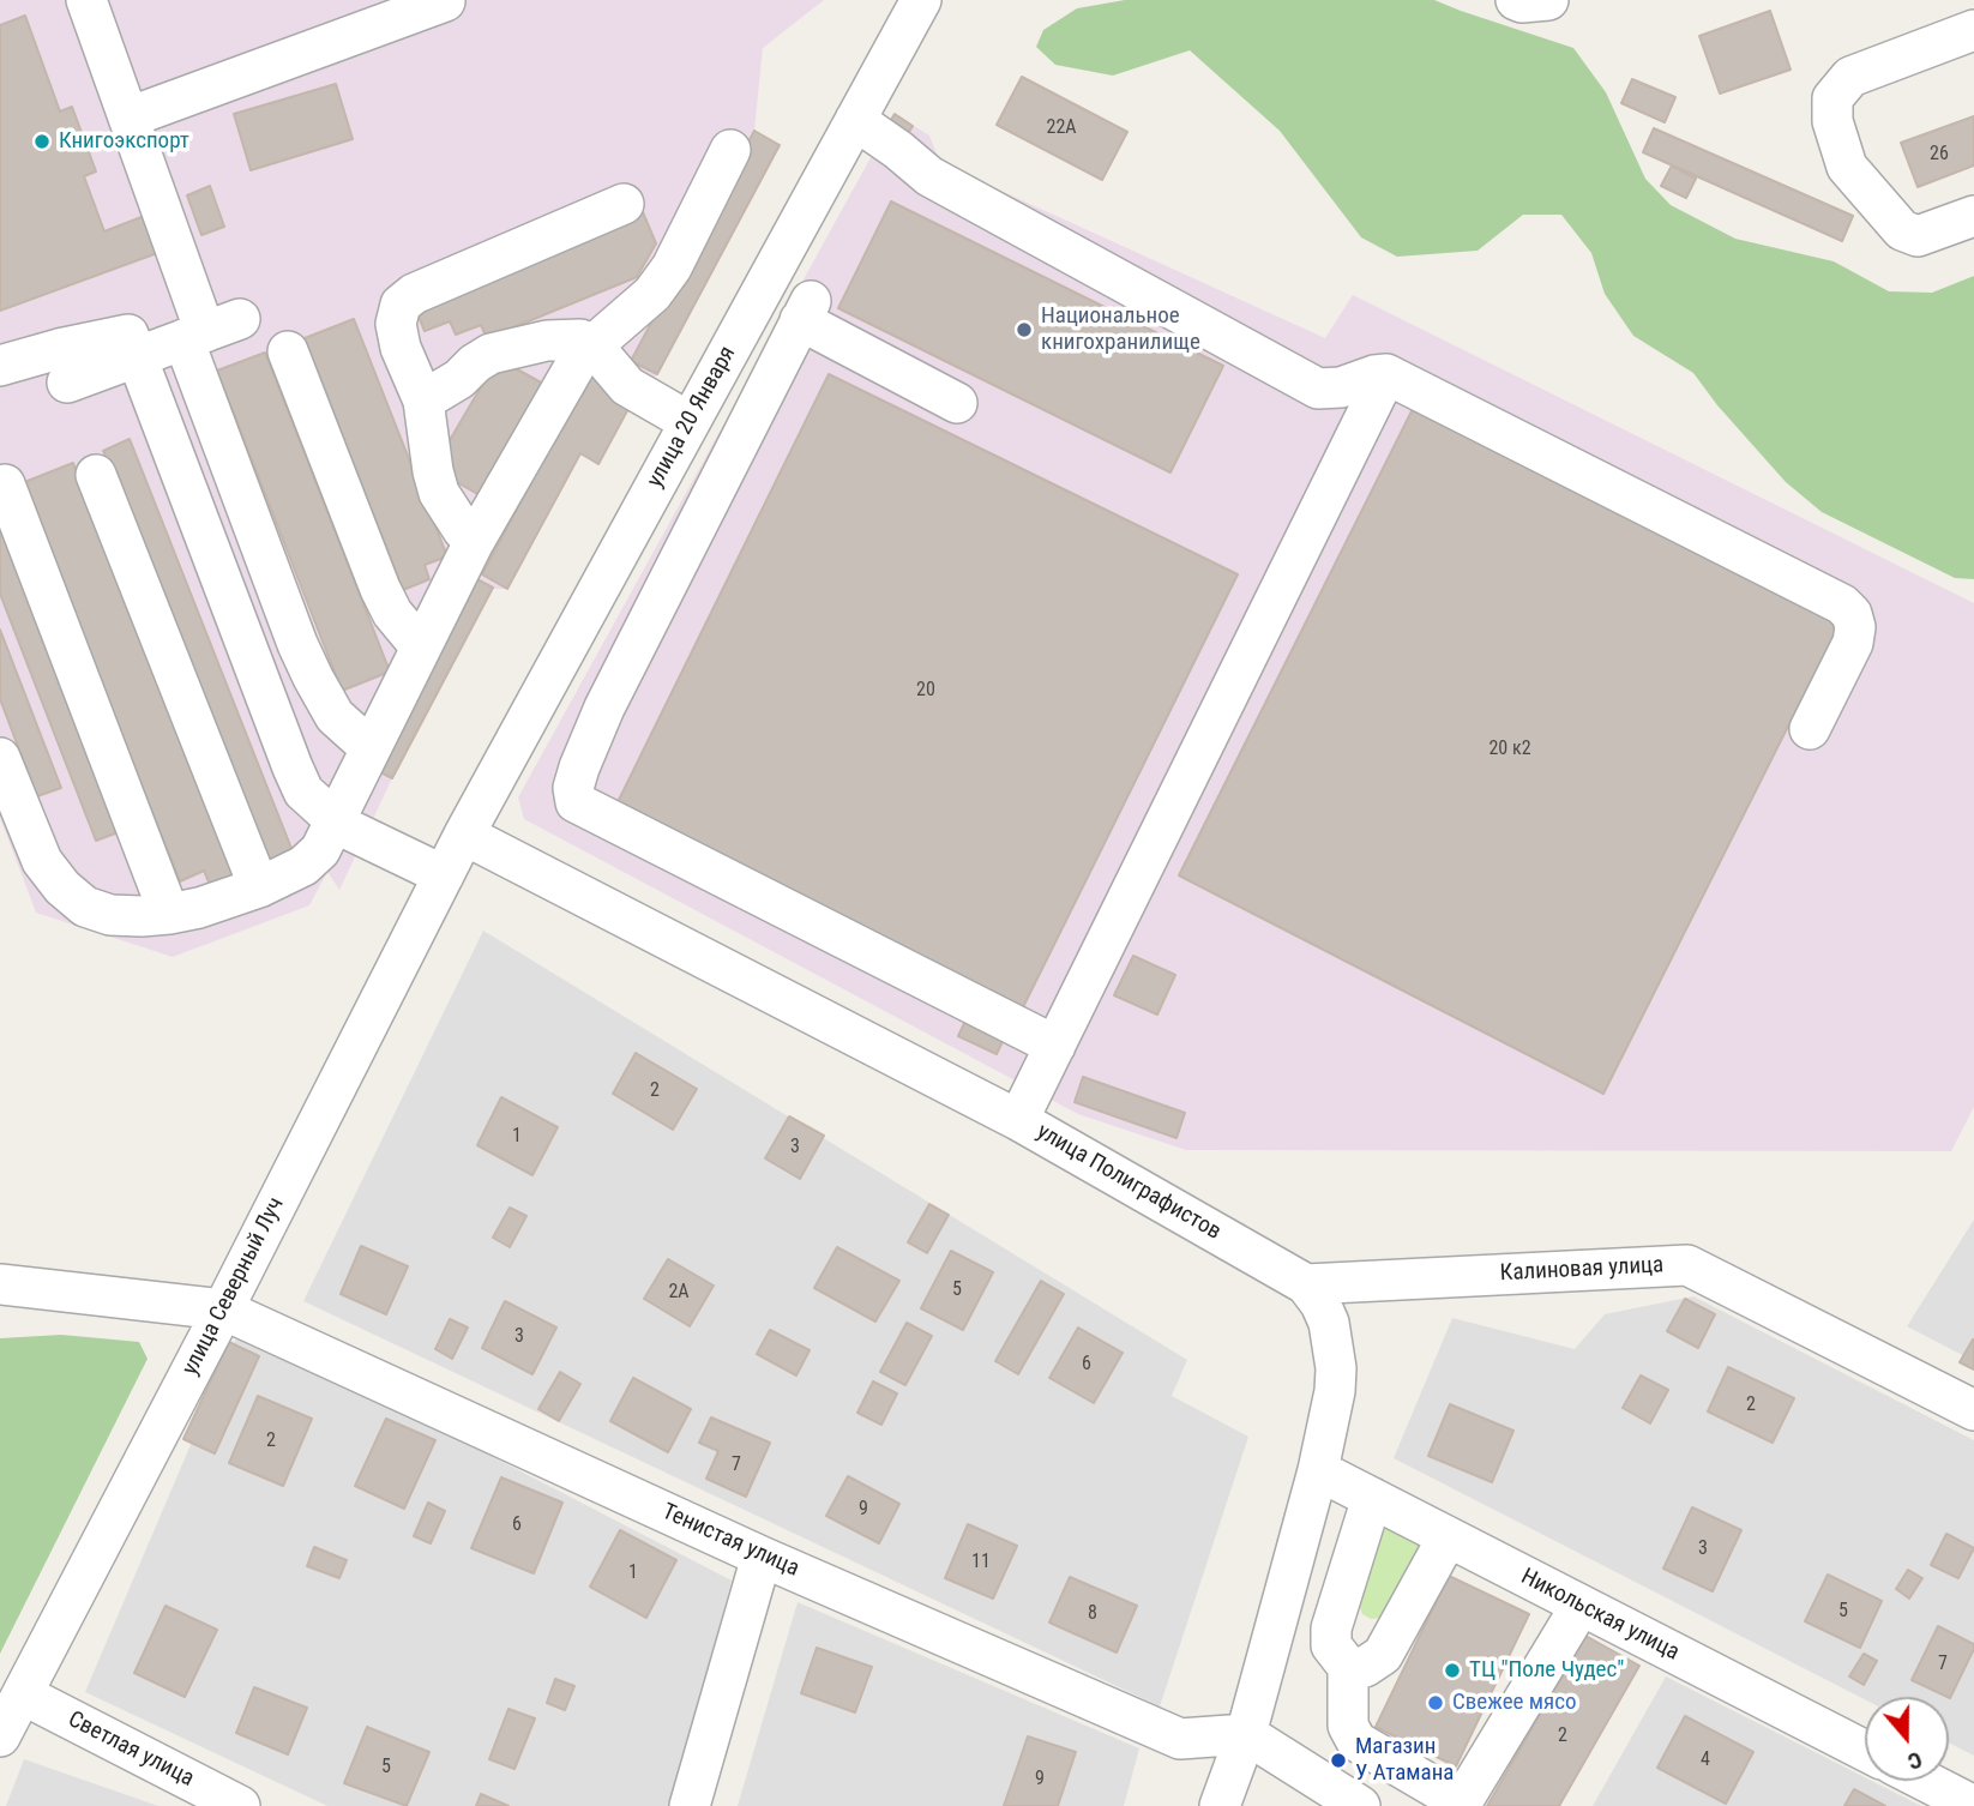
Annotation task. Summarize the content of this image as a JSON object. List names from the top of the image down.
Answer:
{
  "streets": {
    "street": [
      "улица 20 Января",
      "улица Полиграфистов",
      "Калиновая улица",
      "улица Северный Луч",
      "Тенистая улица",
      "Никольская улица",
      "Светлая улица"
    ]
  },
  "crossings": [
    ["улица 20 Января", "улица Полиграфистов"],
    ["улица 20 Января", "улица Северный Луч"],
    ["улица Полиграфистов", "Калиновая улица"],
    ["улица Полиграфистов", "улица Северный Луч"],
    ["улица Полиграфистов", "Тенистая улица"],
    ["улица Полиграфистов", "Никольская улица"],
    ["улица Северный Луч", "Тенистая улица"],
    ["улица Северный Луч", "Светлая улица"]
  ],
  "places": [
    "Книгоэкспорт",
    "Национальное книгохранилище",
    "ТЦ \"Поле Чудес\"",
    "Свежее мясо",
    "Магазин У Атамана"
  ],
  "house_numbers": [
    "22А",
    "26",
    "20",
    "20 к2",
    "2",
    "1",
    "3",
    "5",
    "2А",
    "3",
    "6",
    "2",
    "2",
    "7",
    "9",
    "6",
    "3",
    "11",
    "1",
    "5",
    "8",
    "7",
    "2",
    "4",
    "5",
    "9"
  ],
  "north": "bottom"
}
